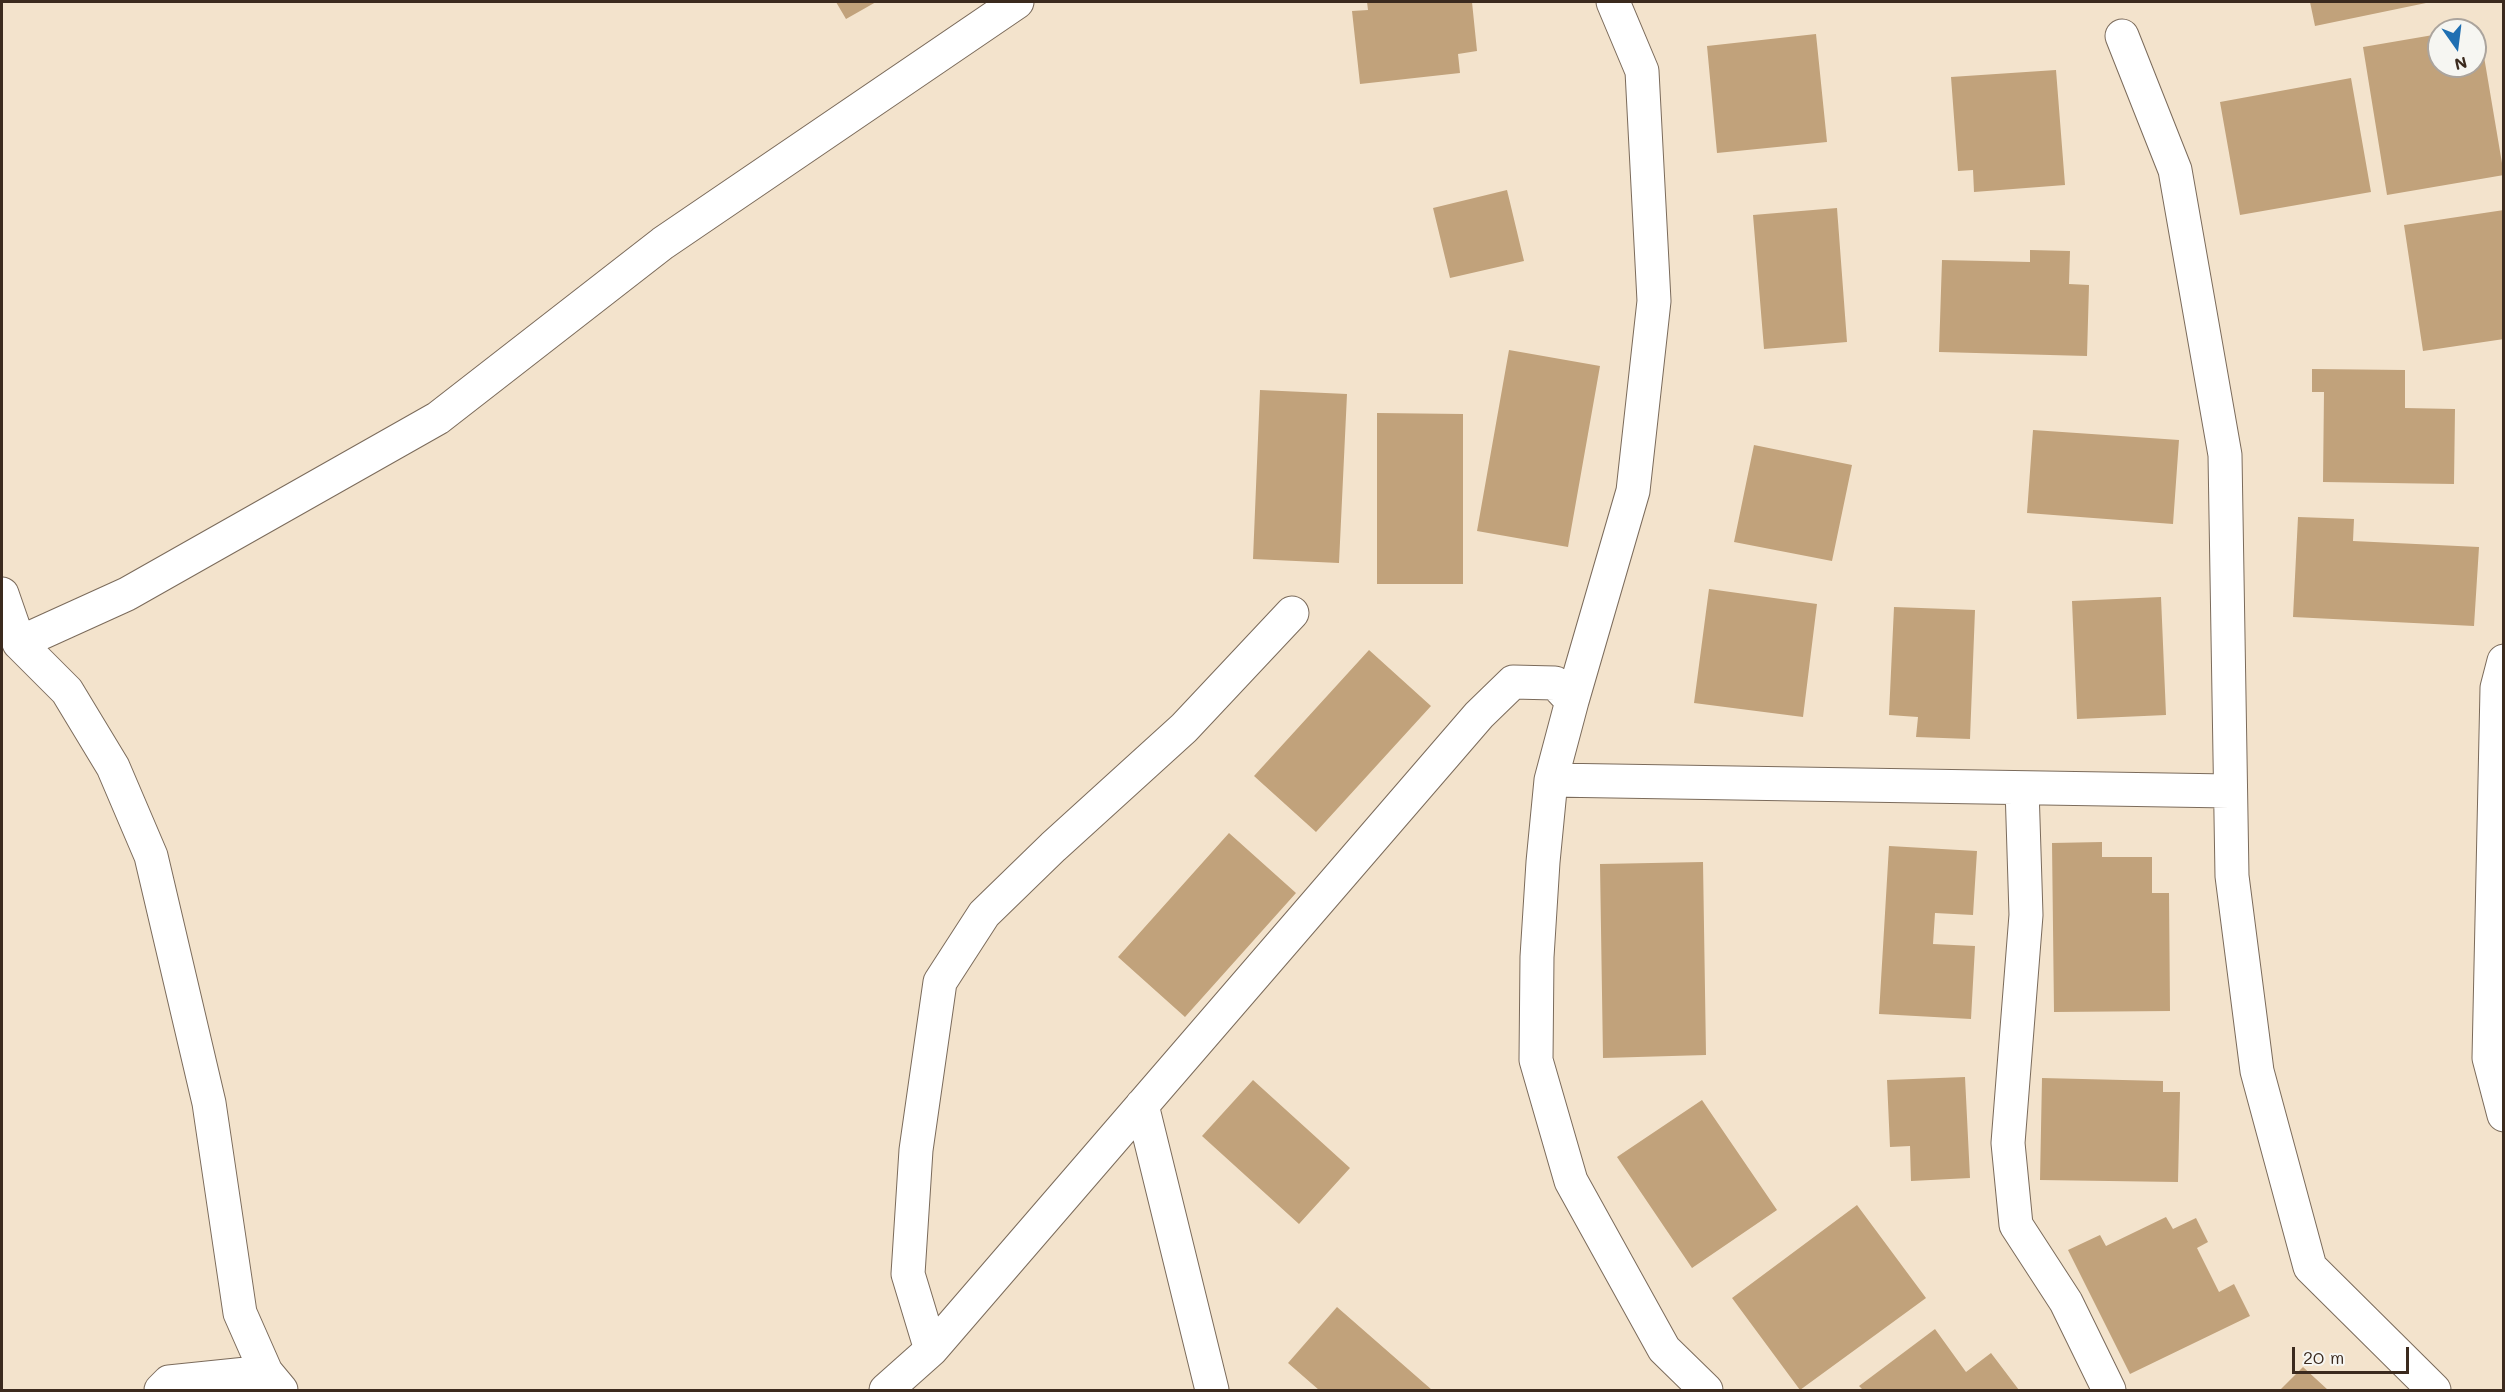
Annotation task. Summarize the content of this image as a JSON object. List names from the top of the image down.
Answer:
{
  "scale_bar": "20 m",
  "north": "bottom"
}
